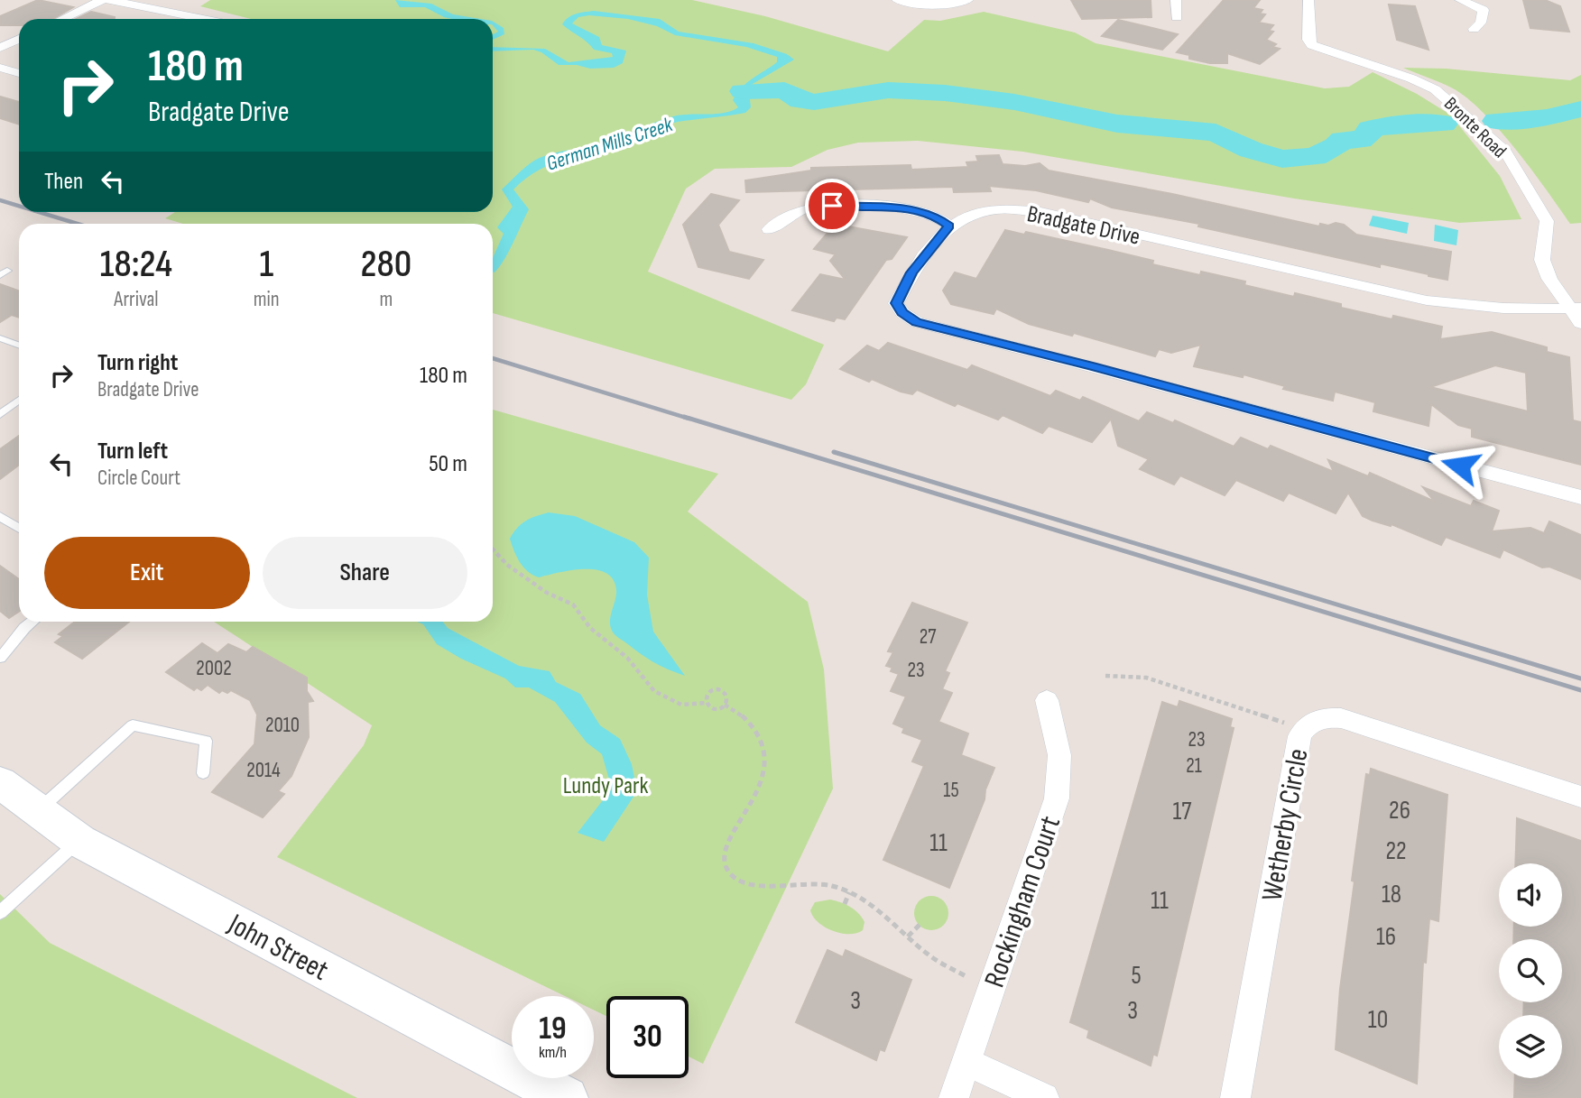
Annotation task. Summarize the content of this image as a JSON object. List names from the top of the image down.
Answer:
{
  "streets": {
    "main road": ["John Street"],
    "street": [
      "Bronte Road",
      "Bradgate Drive",
      "Wetherby Circle",
      "Rockingham Court"
    ]
  },
  "crossings": [
    ["Bronte Road", "Bradgate Drive"]
  ],
  "water": ["German Mills Creek"],
  "parks": ["Lundy Park"],
  "house_numbers": [
    "27",
    "2002",
    "23",
    "2010",
    "23",
    "21",
    "2014",
    "15",
    "26",
    "17",
    "11",
    "22",
    "18",
    "11",
    "16",
    "5",
    "3",
    "3",
    "10"
  ],
  "page": {
    "turn": ["180 m", "Bradgate Drive"],
    "then": "Then",
    "eta": [
      "18:24",
      "Arrival",
      "1",
      "min",
      "280",
      "m"
    ],
    "list": [
      {
        "name": "Turn right",
        "note": "Bradgate Drive",
        "value": "180 m"
      },
      {
        "name": "Turn left",
        "note": "Circle Court",
        "value": "50 m"
      }
    ],
    "buttons": ["Exit", "Share"],
    "speed": "19 km/h",
    "limit": "30"
  }
}
